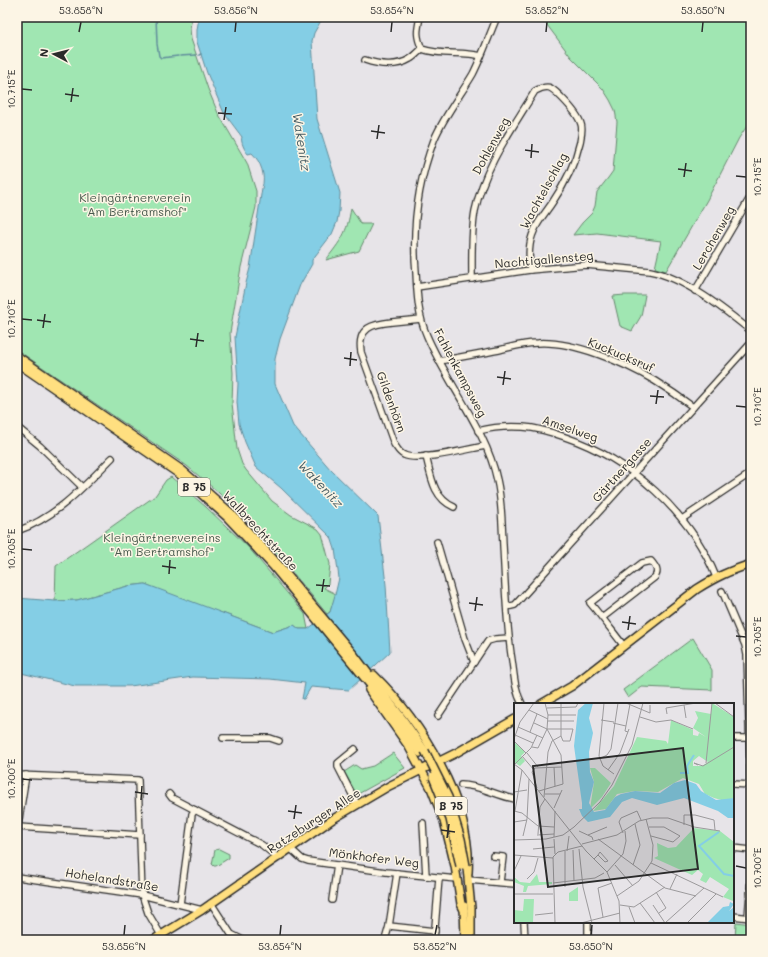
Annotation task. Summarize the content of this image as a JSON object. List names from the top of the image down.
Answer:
{
  "streets": {
    "main road": ["B 75", "Wallbrechtstraße", "Ratzeburger Allee"],
    "street": [
      "Dohlenweg",
      "Wachtelschlag",
      "Lerchenweg",
      "Nachtigallensteg",
      "Kuckucksruf",
      "Fahlenkampsweg",
      "Gildenhörn",
      "Amselweg",
      "Gärtnergasse",
      "Mönkhofer Weg",
      "Hohelandstraße"
    ]
  },
  "crossings": [
    ["Dohlenweg", "Wachtelschlag"],
    ["Dohlenweg", "Nachtigallensteg"],
    ["Wachtelschlag", "Nachtigallensteg"],
    ["Lerchenweg", "Nachtigallensteg"],
    ["Nachtigallensteg", "Fahlenkampsweg"],
    ["Kuckucksruf", "Fahlenkampsweg"],
    ["Kuckucksruf", "Gärtnergasse"],
    ["Fahlenkampsweg", "Gildenhörn"],
    ["Fahlenkampsweg", "Amselweg"],
    ["Fahlenkampsweg", "Gärtnergasse"],
    ["Amselweg", "Gärtnergasse"],
    ["B 75", "Wallbrechtstraße"],
    ["Ratzeburger Allee", "Mönkhofer Weg"],
    ["Ratzeburger Allee", "Hohelandstraße"]
  ],
  "water": ["Wakenitz"],
  "parks": ["Kleingärtnerverein \"Am Bertramshof\"", "Kleingärtnervereins \"Am Bertramshof\""],
  "north": "left",
  "coordinates": [
    "53.858°N",
    "53.856°N",
    "53.854°N",
    "53.852°N",
    "53.850°N",
    "10.715°E",
    "10.710°E",
    "10.705°E",
    "10.700°E"
  ]
}
